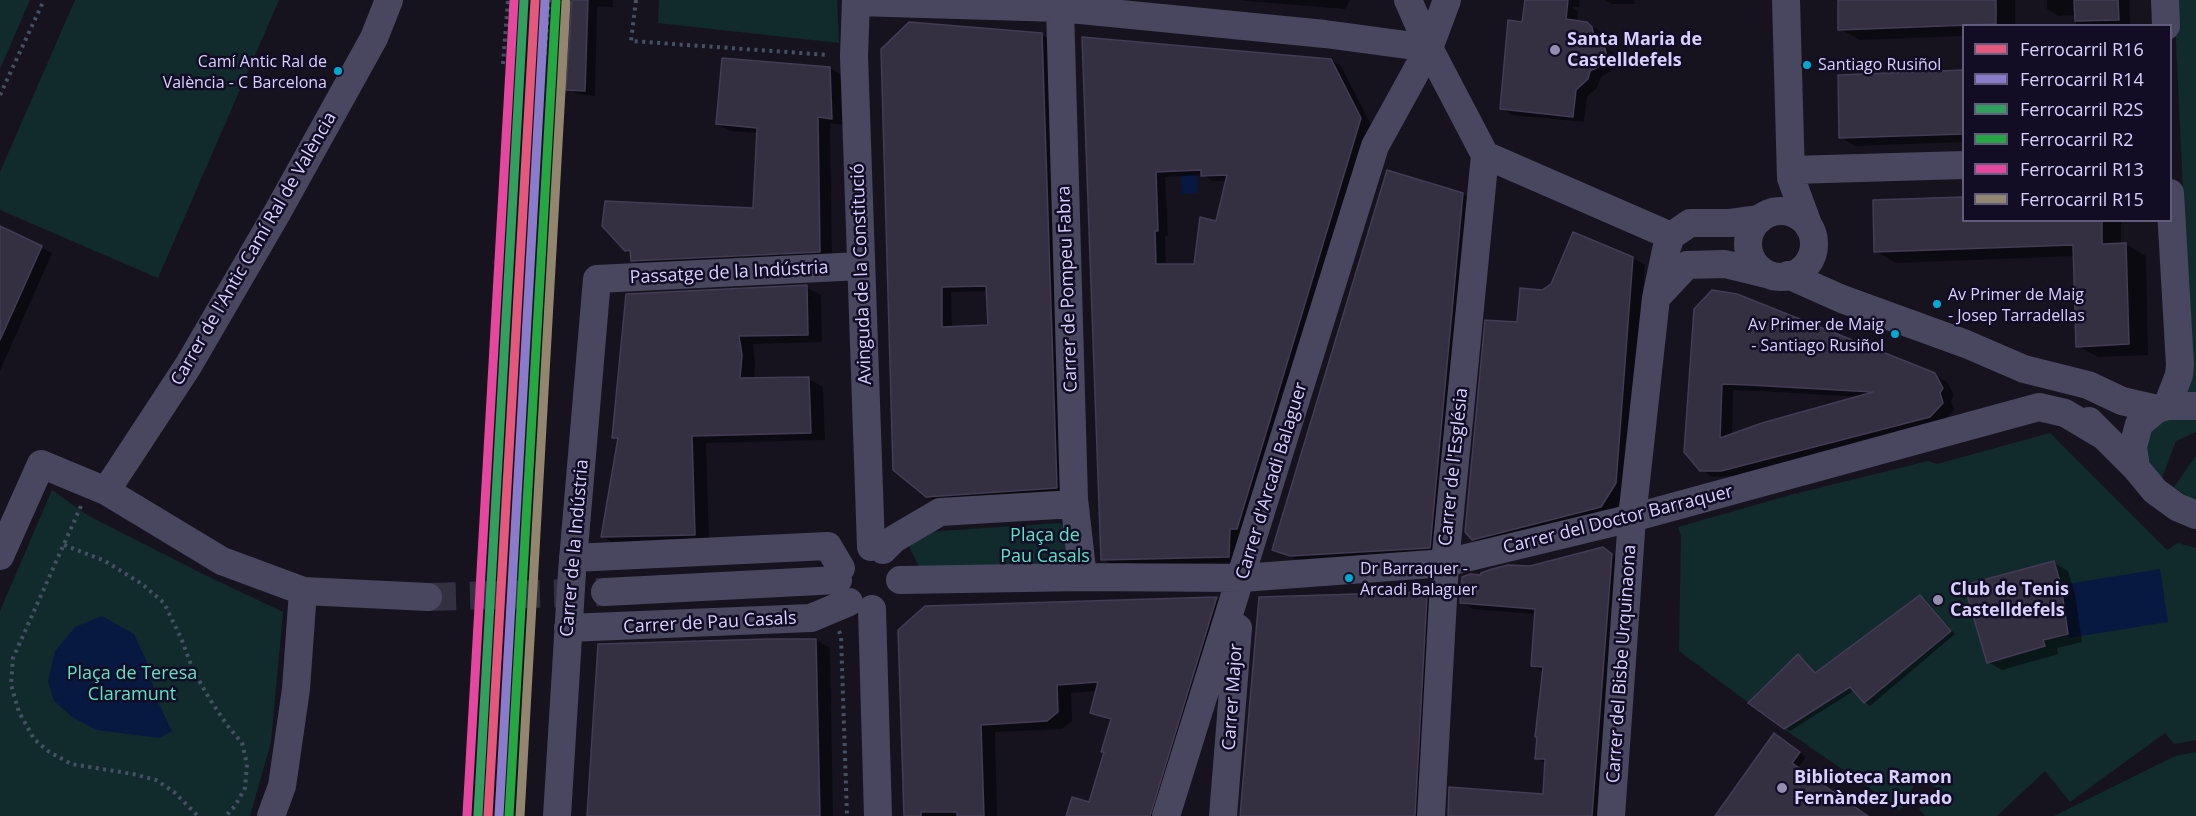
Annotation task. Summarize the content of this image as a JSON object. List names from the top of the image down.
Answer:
{
  "streets": {
    "street": [
      "Carrer de l'Antic Camí Ral de València",
      "Passatge de la Indústria",
      "Avinguda de la Constitució",
      "Carrer de Pompeu Fabra",
      "Carrer de l'Església",
      "Carrer d'Arcadi Balaguer",
      "Carrer del Doctor Barraquer",
      "Carrer de la Indústria",
      "Carrer de Pau Casals",
      "Carrer del Bisbe Urquinaona",
      "Carrer Major"
    ]
  },
  "crossings": [
    ["Passatge de la Indústria", "Avinguda de la Constitució"],
    ["Passatge de la Indústria", "Carrer de la Indústria"],
    ["Avinguda de la Constitució", "Carrer de Pau Casals"],
    ["Carrer de Pompeu Fabra", "Carrer del Doctor Barraquer"],
    ["Carrer de l'Església", "Carrer del Doctor Barraquer"],
    ["Carrer d'Arcadi Balaguer", "Carrer del Doctor Barraquer"],
    ["Carrer d'Arcadi Balaguer", "Carrer Major"],
    ["Carrer del Doctor Barraquer", "Carrer del Bisbe Urquinaona"],
    ["Carrer del Doctor Barraquer", "Carrer Major"],
    ["Carrer de la Indústria", "Carrer de Pau Casals"]
  ],
  "parks": ["Plaça de Pau Casals", "Plaça de Teresa Claramunt"],
  "places": [
    "Santa Maria de Castelldefels",
    "Santiago Rusiñol",
    "Camí Antic Ral de València - C Barcelona",
    "Av Primer de Maig - Josep Tarradellas",
    "Av Primer de Maig - Santiago Rusiñol",
    "Dr Barraquer - Arcadi Balaguer",
    "Club de Tenis Castelldefels",
    "Biblioteca Ramon Fernàndez Jurado"
  ],
  "lines": [
    "rail line R16",
    "rail line R2S",
    "rail line R13",
    "rail line R14",
    "rail line R2",
    "rail line R15"
  ],
  "legend": [
    "Ferrocarril R16",
    "Ferrocarril R14",
    "Ferrocarril R2S",
    "Ferrocarril R2",
    "Ferrocarril R13",
    "Ferrocarril R15"
  ]
}
